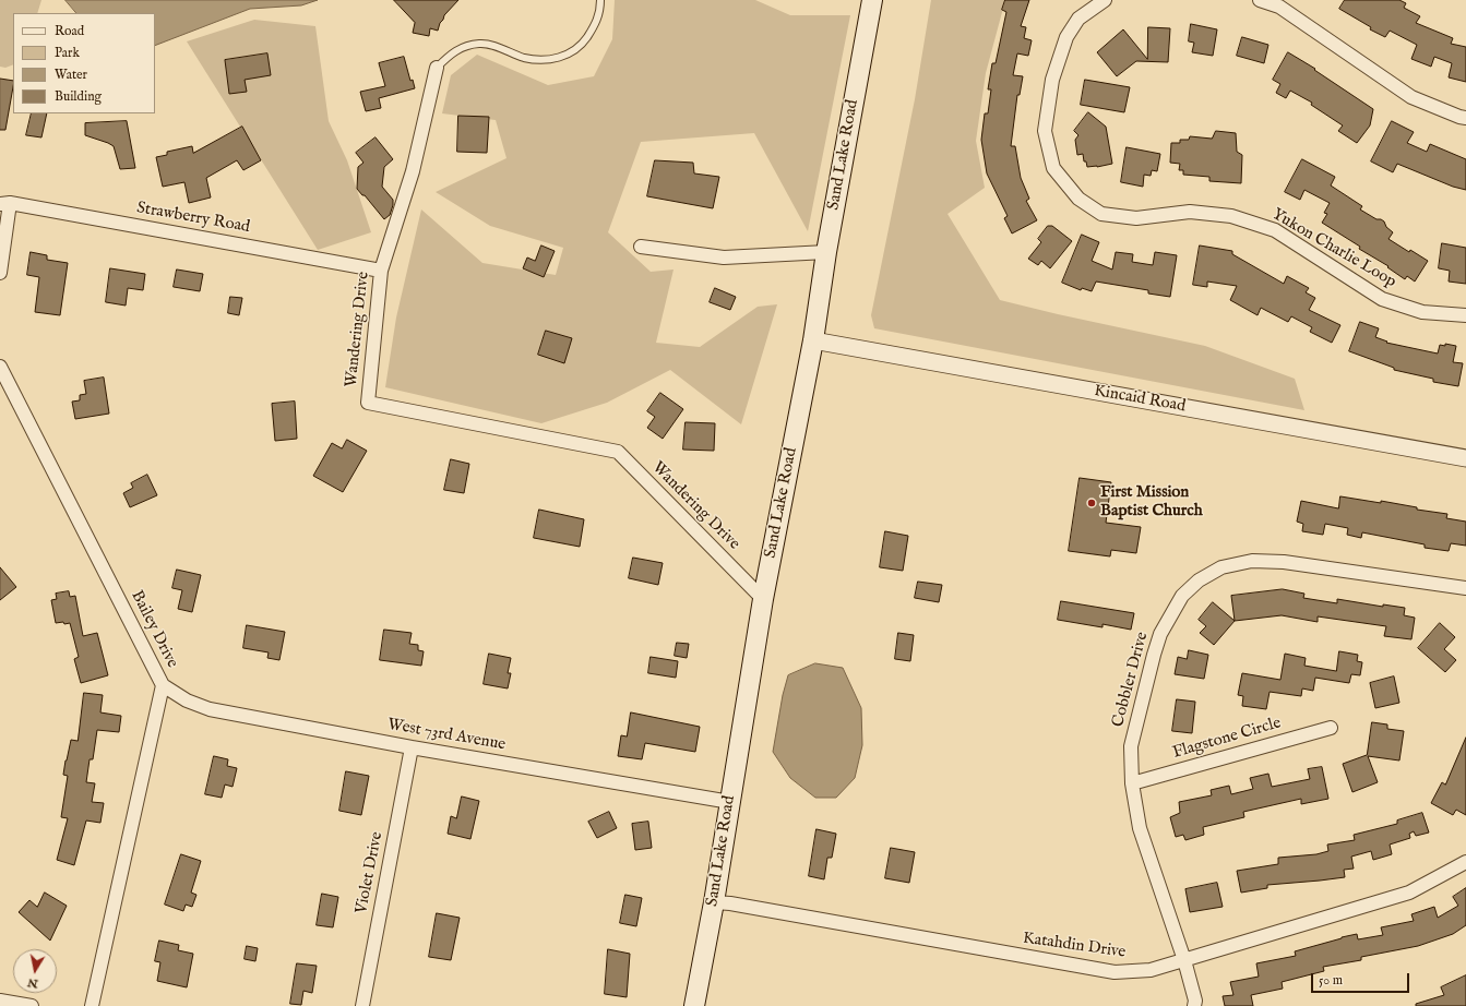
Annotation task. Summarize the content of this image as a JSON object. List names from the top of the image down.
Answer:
{
  "streets": {
    "main road": ["Sand Lake Road"],
    "street": [
      "Strawberry Road",
      "Yukon Charlie Loop",
      "Wandering Drive",
      "Kincaid Road",
      "Bailey Drive",
      "Cobbler Drive",
      "West 73rd Avenue",
      "Flagstone Circle",
      "Violet Drive",
      "Katahdin Drive"
    ]
  },
  "crossings": [
    ["Sand Lake Road", "Wandering Drive"],
    ["Sand Lake Road", "Kincaid Road"],
    ["Sand Lake Road", "West 73rd Avenue"],
    ["Sand Lake Road", "Katahdin Drive"],
    ["Strawberry Road", "Wandering Drive"],
    ["Bailey Drive", "West 73rd Avenue"],
    ["Cobbler Drive", "Flagstone Circle"],
    ["Cobbler Drive", "Katahdin Drive"],
    ["West 73rd Avenue", "Violet Drive"]
  ],
  "places": ["First Mission Baptist Church"],
  "legend": [
    "Road",
    "Park",
    "Water",
    "Building"
  ],
  "scale_bar": "50 m",
  "north": "bottom"
}
